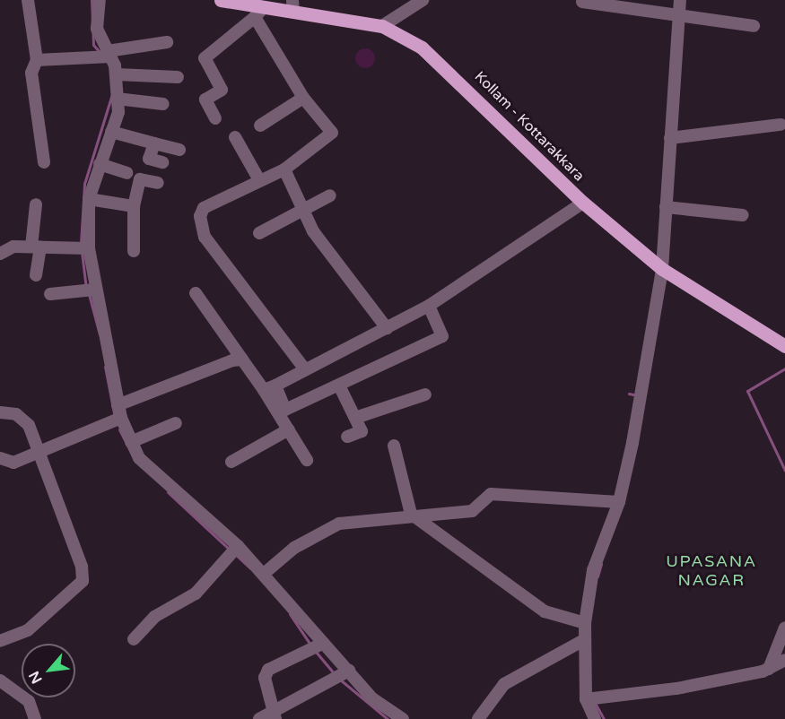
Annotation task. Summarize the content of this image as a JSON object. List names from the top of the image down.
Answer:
{
  "streets": {
    "main road": ["Kollam - Kottarakkara"]
  },
  "districts": ["UPASANA NAGAR"],
  "north": "bottom left"
}
